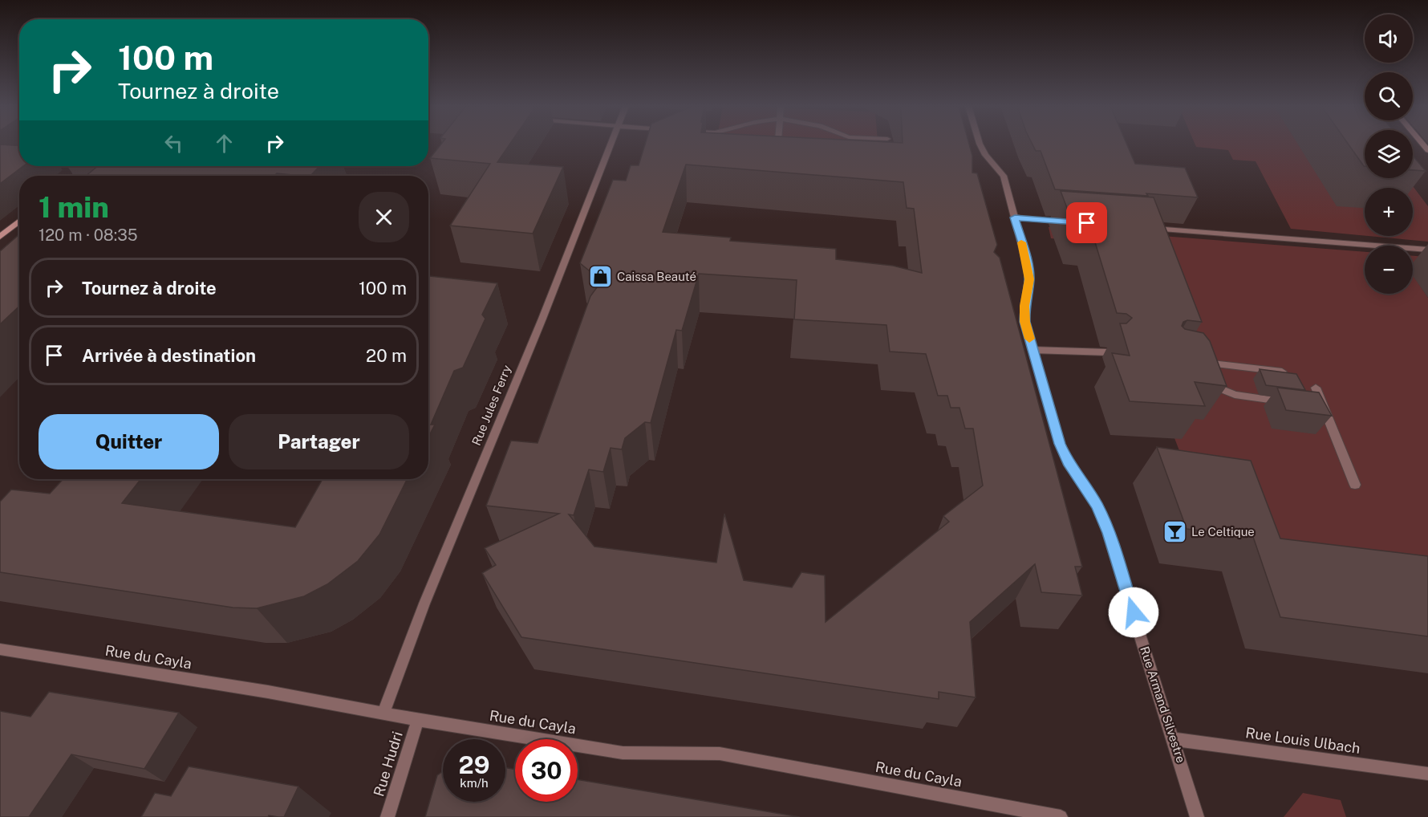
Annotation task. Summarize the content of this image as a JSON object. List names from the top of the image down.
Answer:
{
  "streets": {
    "street": [
      "Rue Jules Ferry",
      "Rue du Cayla",
      "Rue Armand Silvestre",
      "Rue Louis Ulbach",
      "Rue Hudri"
    ]
  },
  "crossings": [
    ["Rue Jules Ferry", "Rue du Cayla"],
    ["Rue du Cayla", "Rue Hudri"],
    ["Rue Armand Silvestre", "Rue Louis Ulbach"]
  ],
  "places": {
    "shop": ["Caissa Beauté"],
    "bar": ["Le Celtique"]
  },
  "page": {
    "map_buttons": ["+", "−"],
    "turn": ["100 m", "Tournez à droite"],
    "heading": ["1 min", "120 m · 08:35"],
    "list": [
      {
        "name": "Tournez à droite",
        "value": "100 m"
      },
      {
        "name": "Arrivée à destination",
        "value": "20 m"
      }
    ],
    "buttons": ["Quitter", "Partager"],
    "speed": "29 km/h",
    "limit": "30"
  }
}
